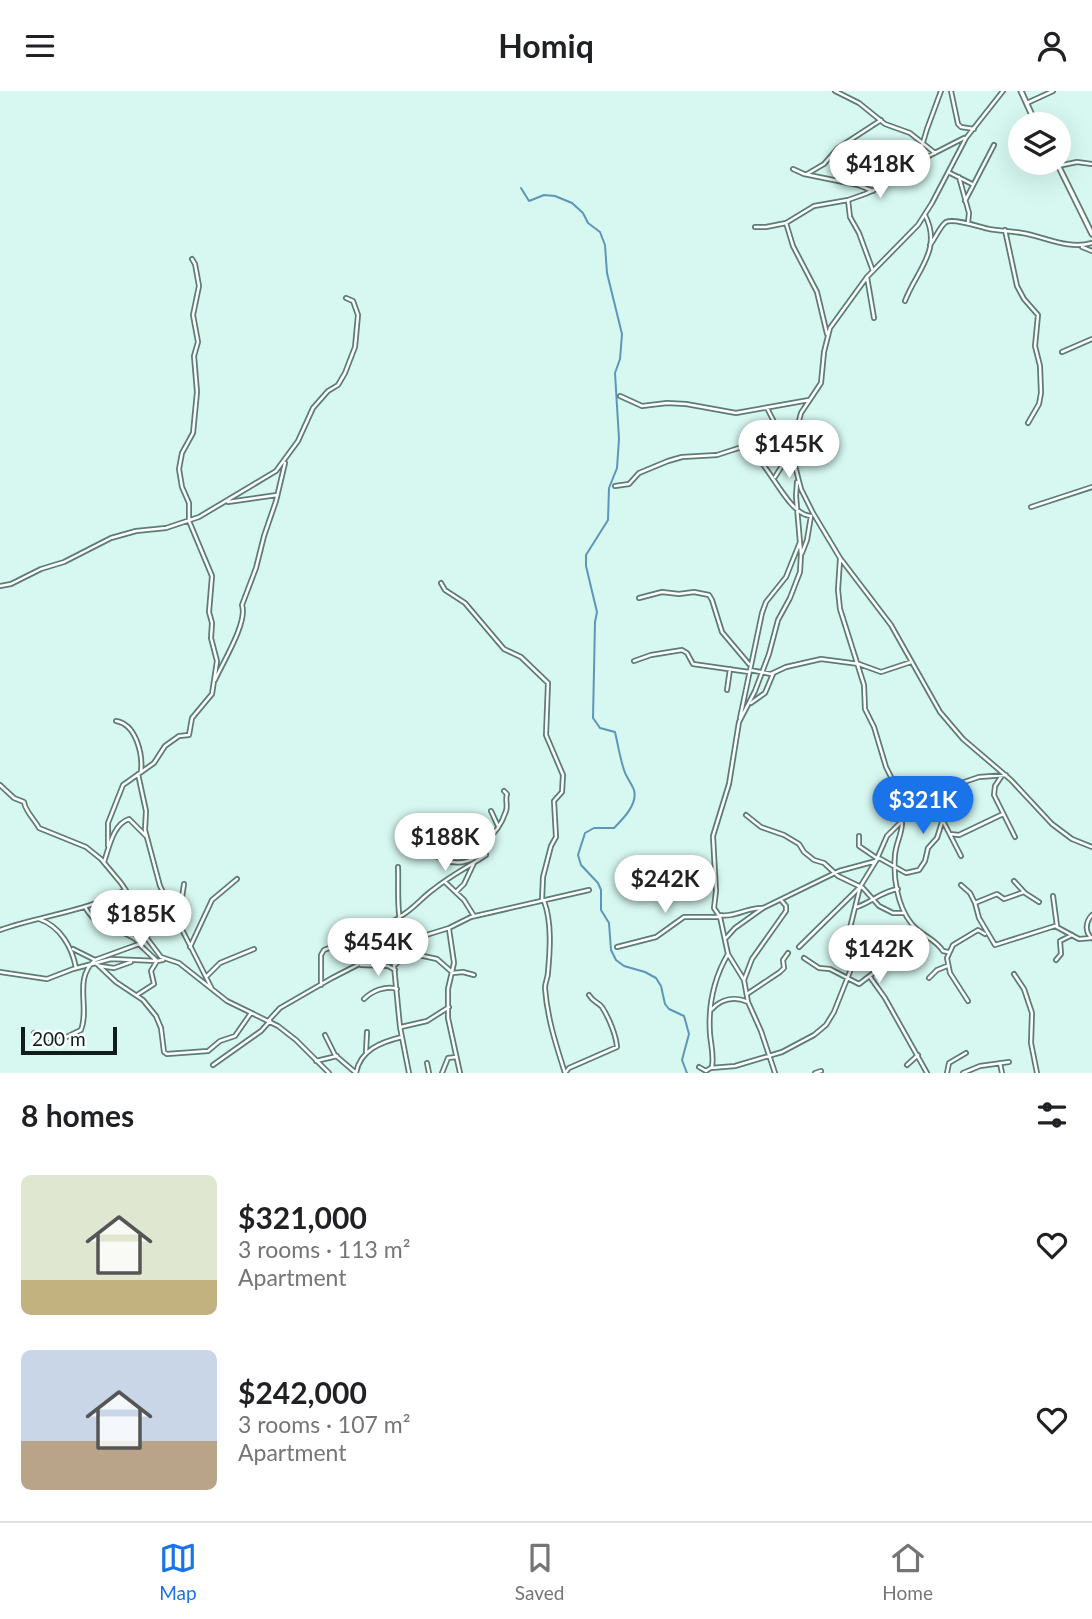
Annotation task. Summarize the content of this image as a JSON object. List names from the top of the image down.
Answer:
{
  "scale_bar": "200 m",
  "page": {
    "header": "Homiq",
    "price": [
      "$418K",
      "$145K",
      "$321K",
      "$188K",
      "$242K",
      "$185K",
      "$454K",
      "$142K"
    ],
    "scale": "200 m",
    "heading": "8 homes",
    "list": [
      {
        "name": "$321,000",
        "note": "3 rooms · 113 m² · Apartment"
      },
      {
        "name": "$242,000",
        "note": "3 rooms · 107 m² · Apartment"
      }
    ],
    "tabs": ["Map", "Saved", "Home"]
  }
}
